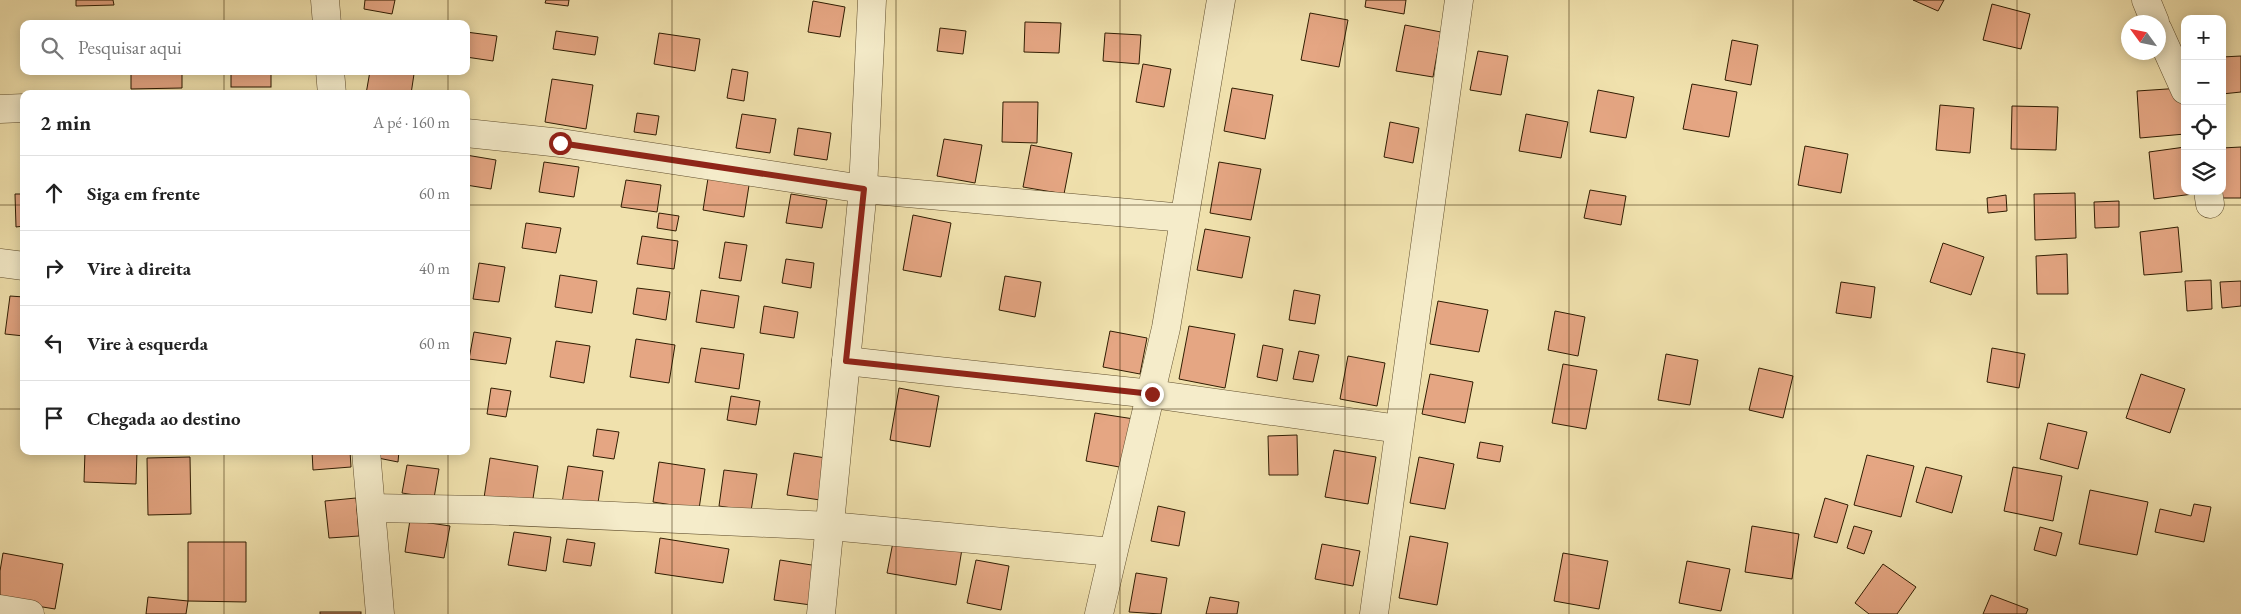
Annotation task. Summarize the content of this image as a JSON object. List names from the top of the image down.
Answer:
{
  "north": "top left",
  "page": {
    "map_buttons": ["+", "−"],
    "search": "Pesquisar aqui",
    "heading": ["2 min", "A pé · 160 m"],
    "list": [
      ["Siga em frente", "60 m"],
      ["Vire à direita", "40 m"],
      ["Vire à esquerda", "60 m"],
      "Chegada ao destino"
    ]
  }
}
